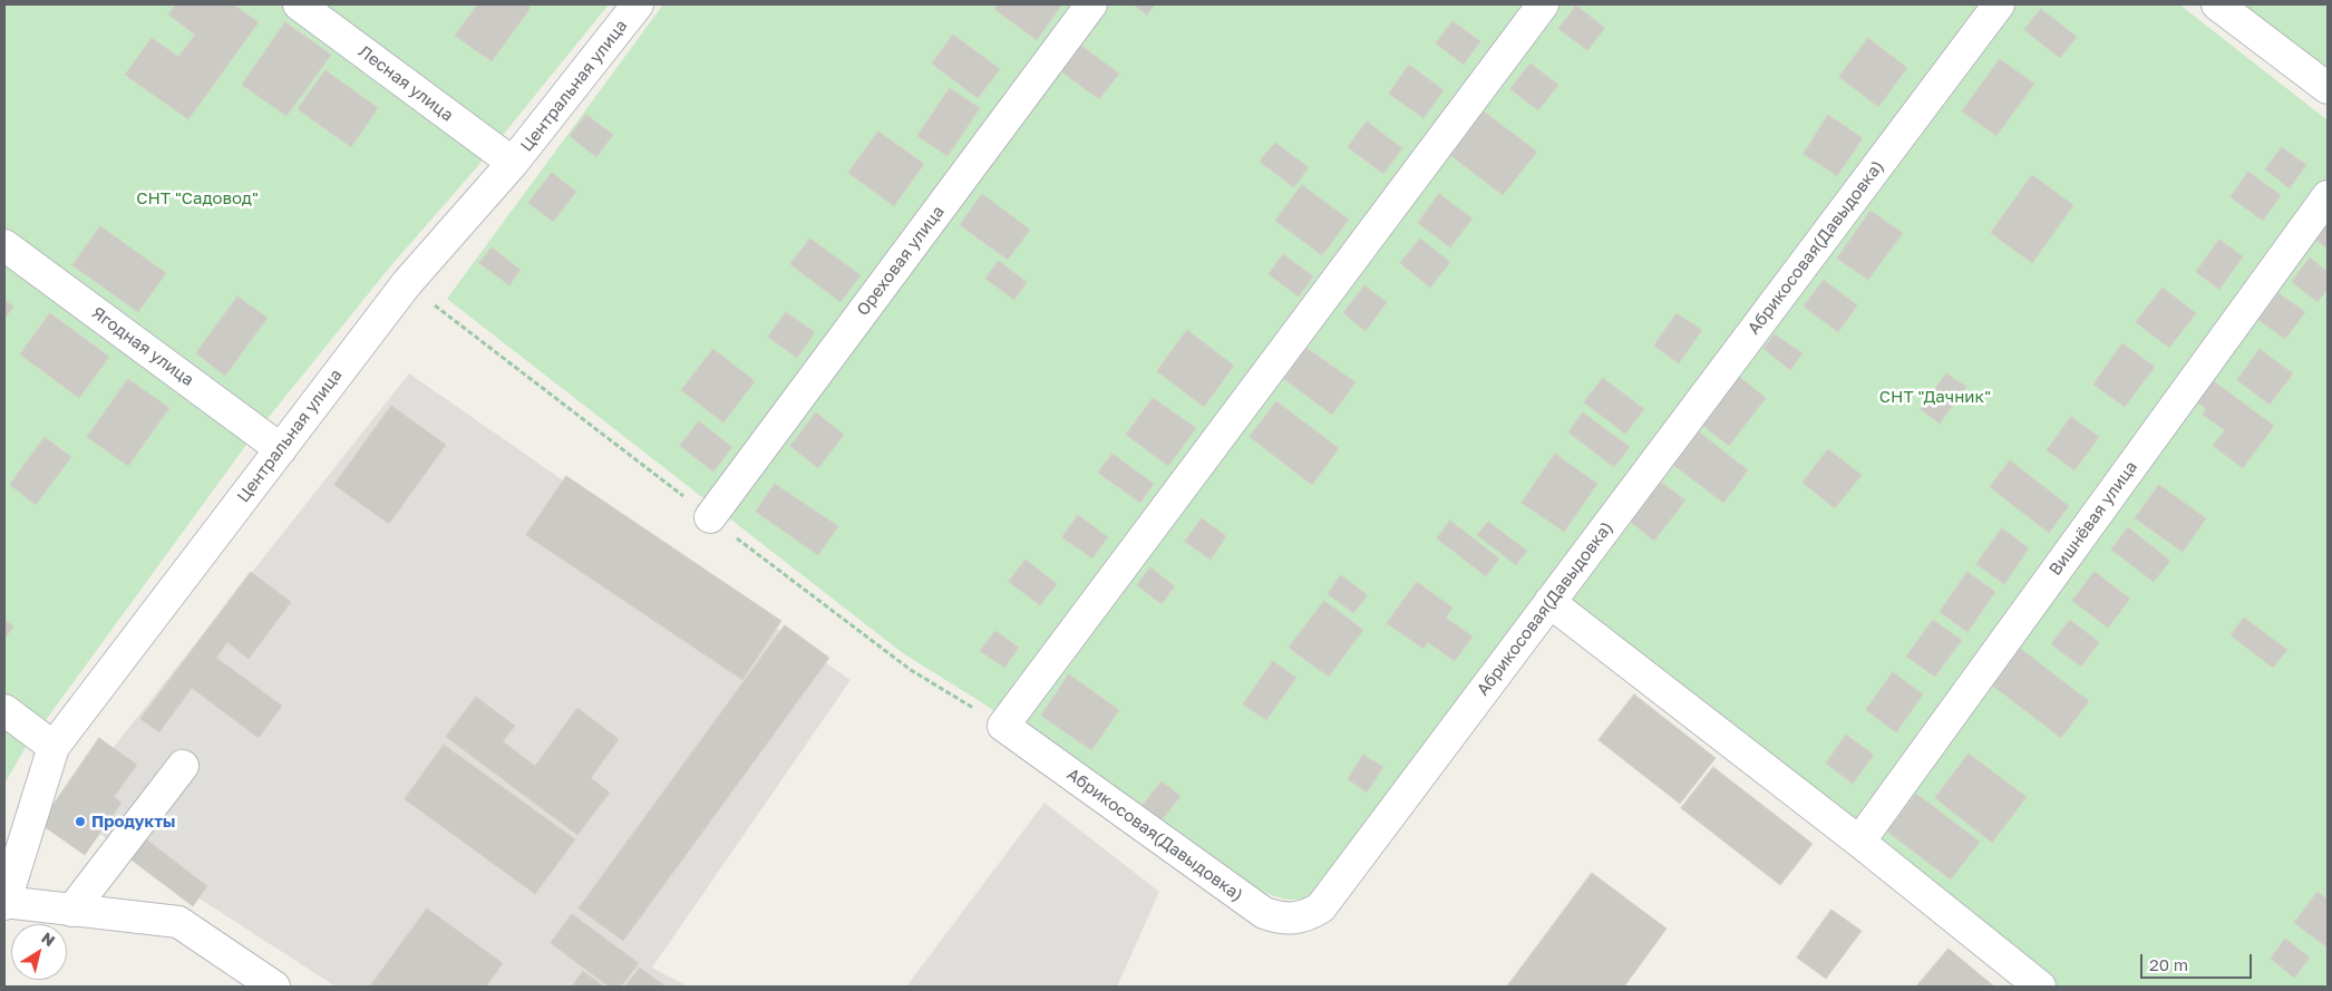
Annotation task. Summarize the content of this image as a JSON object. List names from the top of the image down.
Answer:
{
  "streets": {
    "street": [
      "Лесная улица",
      "Центральная улица",
      "Абрикосовая(Давыдовка)",
      "Ореховая улица",
      "Ягодная улица",
      "Вишнёвая улица"
    ]
  },
  "crossings": [
    ["Лесная улица", "Центральная улица"],
    ["Центральная улица", "Ягодная улица"]
  ],
  "parks": ["СНТ \"Садовод\"", "СНТ \"Дачник\""],
  "places": ["Продукты"],
  "scale_bar": "20 m",
  "north": "top right"
}
